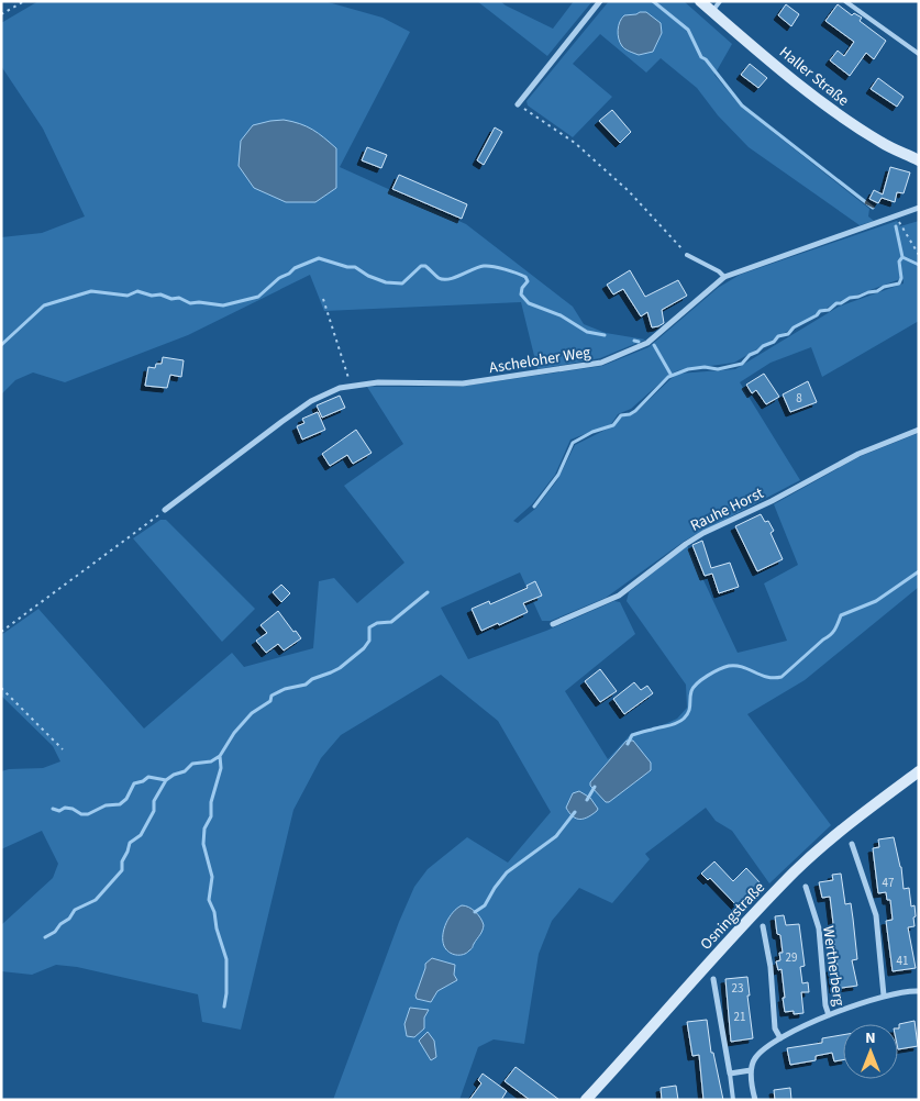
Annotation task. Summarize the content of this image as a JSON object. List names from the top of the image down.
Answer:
{
  "streets": {
    "street": [
      "Haller Straße",
      "Ascheloher Weg",
      "Rauhe Horst",
      "Osningstraße",
      "Wertherberg"
    ]
  },
  "house_numbers": [
    "8",
    "47",
    "29",
    "41",
    "23",
    "21"
  ],
  "north": "top"
}
